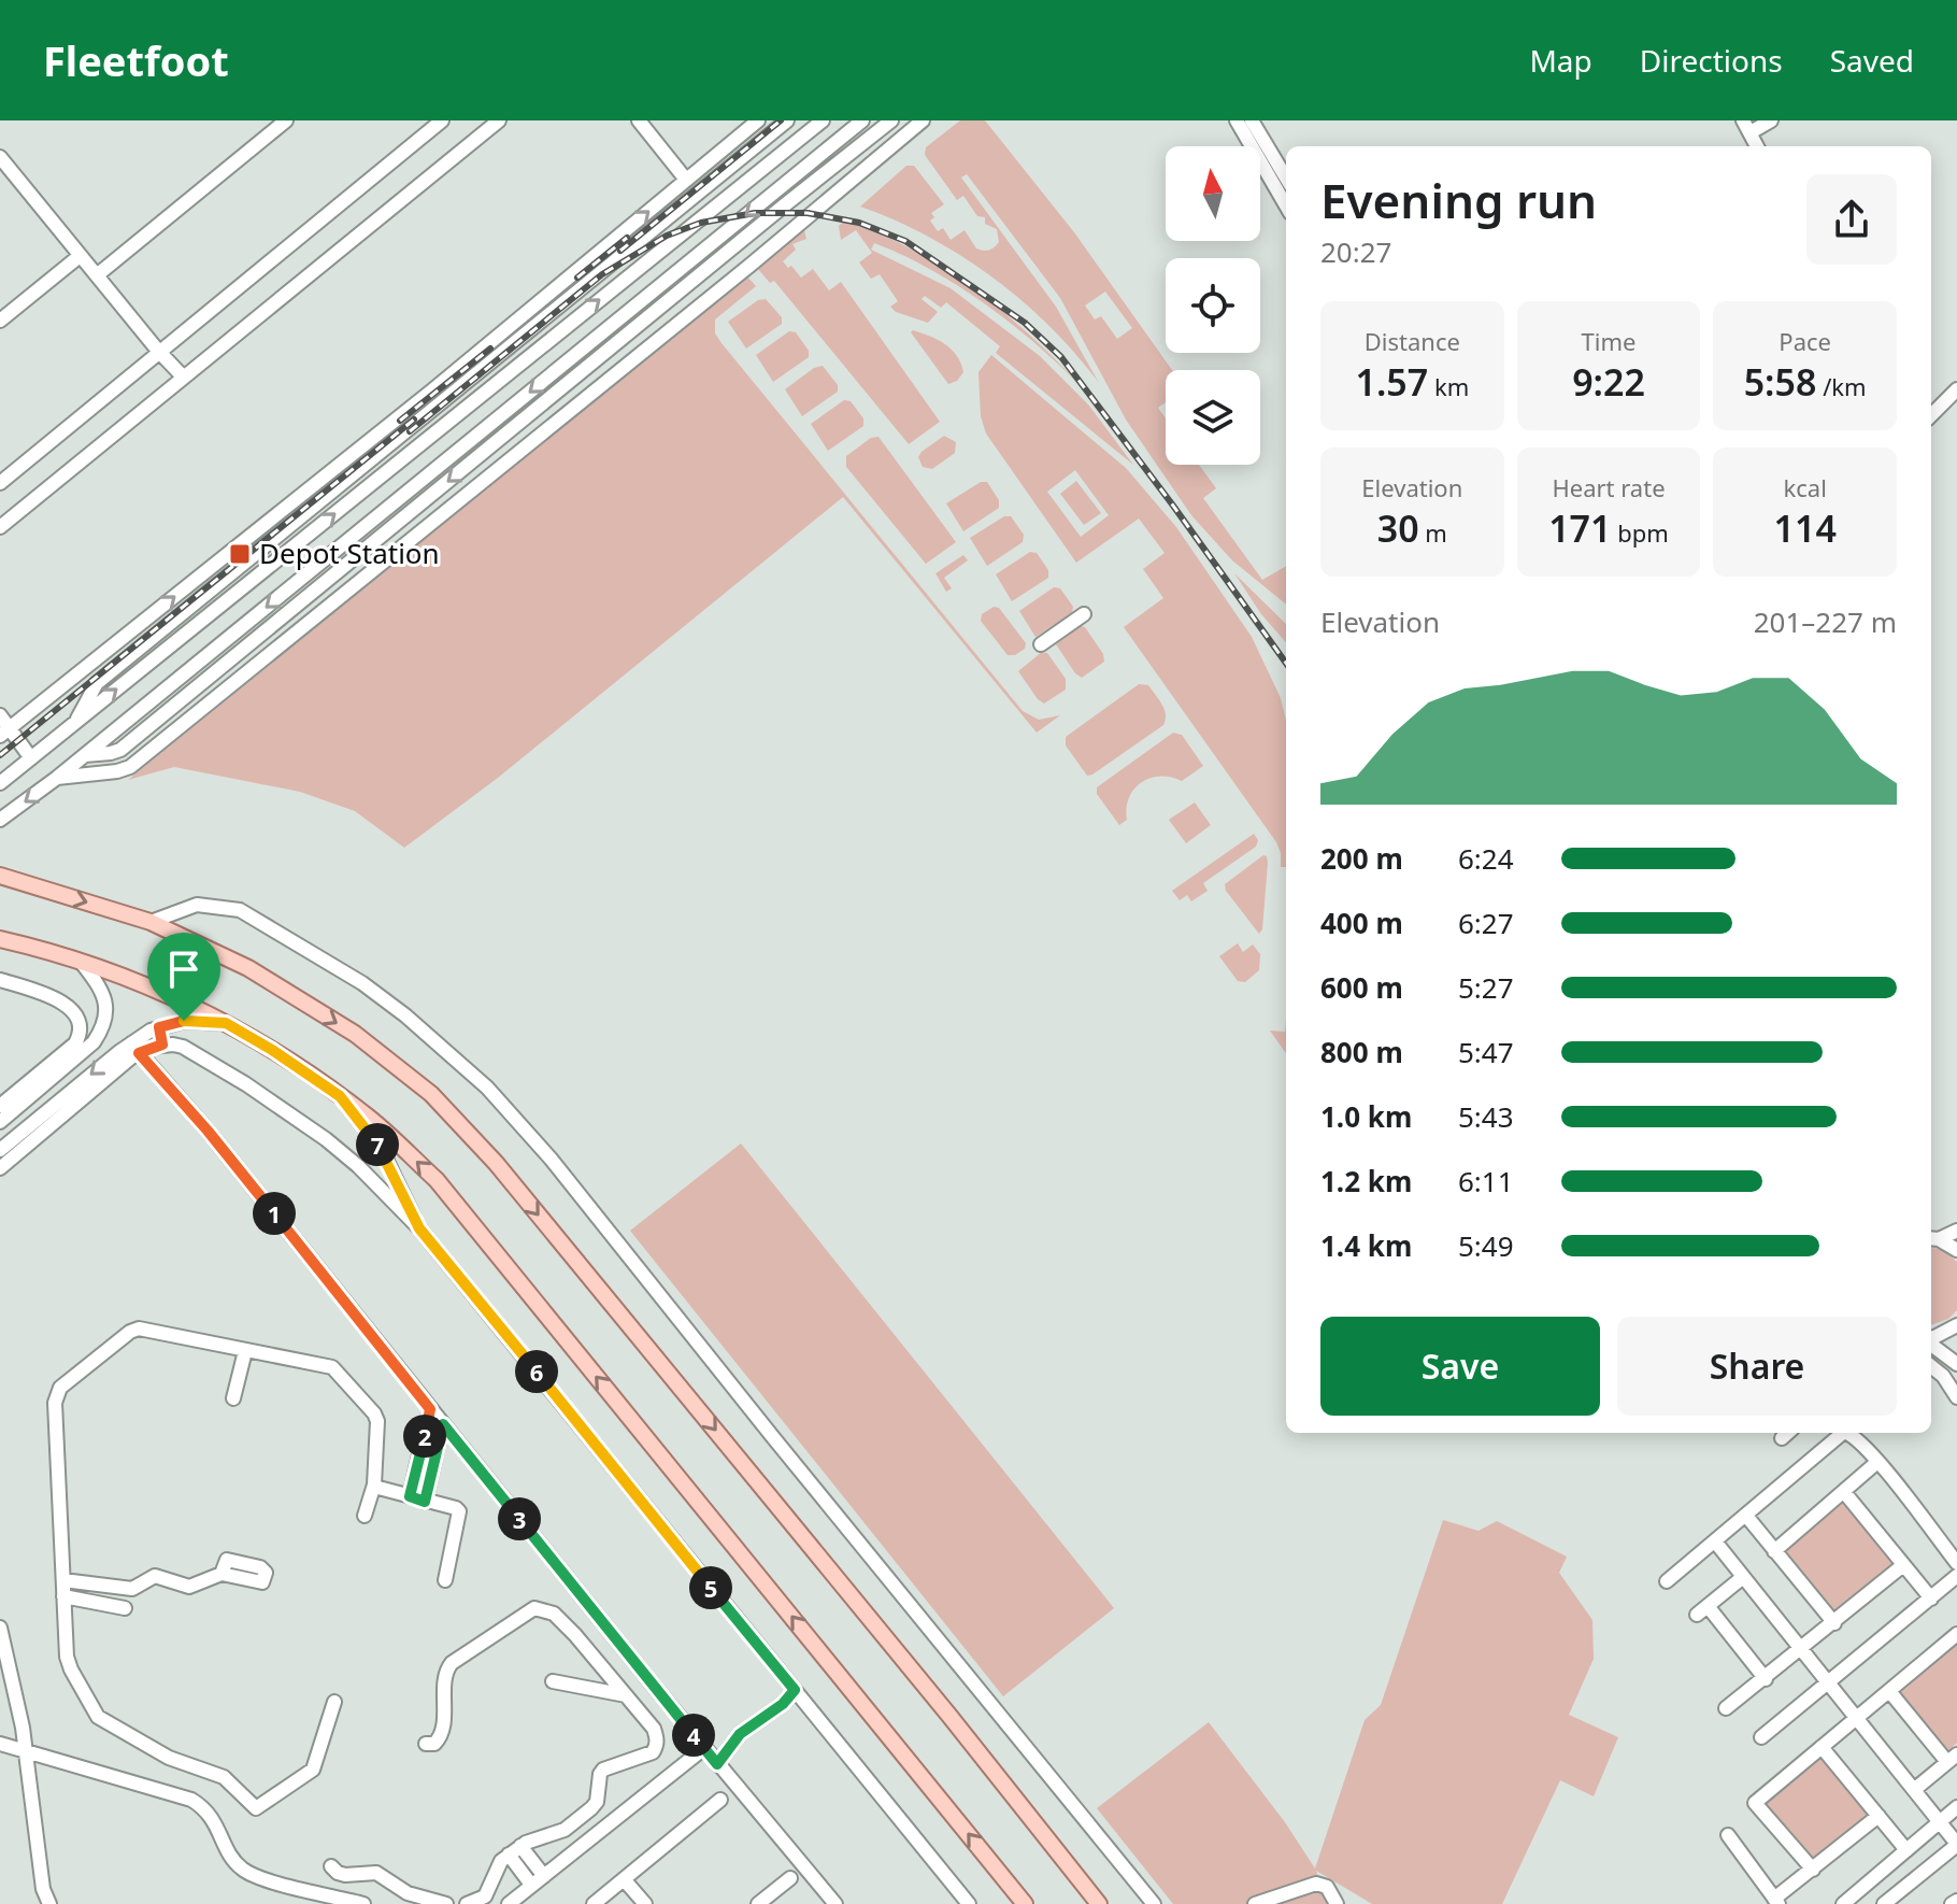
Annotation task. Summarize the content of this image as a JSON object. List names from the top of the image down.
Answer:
{
  "places": {
    "transit": ["Depot Station"]
  },
  "north": "top",
  "page": {
    "header": "Fleetfoot",
    "nav": ["Map", "Directions", "Saved"],
    "heading": ["Evening run", "20:27"],
    "stats": [
      ["Distance", "1.57 km"],
      ["Time", "9:22"],
      ["Pace", "5:58 /km"],
      ["Elevation", "30 m"],
      ["Heart rate", "171 bpm"],
      ["kcal", "114"]
    ],
    "chart": ["Elevation", "201–227 m"],
    "list": [
      {
        "name": "200 m",
        "note": "6:24"
      },
      {
        "name": "400 m",
        "note": "6:27"
      },
      {
        "name": "600 m",
        "note": "5:27"
      },
      {
        "name": "800 m",
        "note": "5:47"
      },
      {
        "name": "1.0 km",
        "note": "5:43"
      },
      {
        "name": "1.2 km",
        "note": "6:11"
      },
      {
        "name": "1.4 km",
        "note": "5:49"
      }
    ],
    "pins": [
      "7",
      "1",
      "6",
      "2",
      "3",
      "5",
      "4"
    ],
    "buttons": ["Save", "Share"]
  }
}
